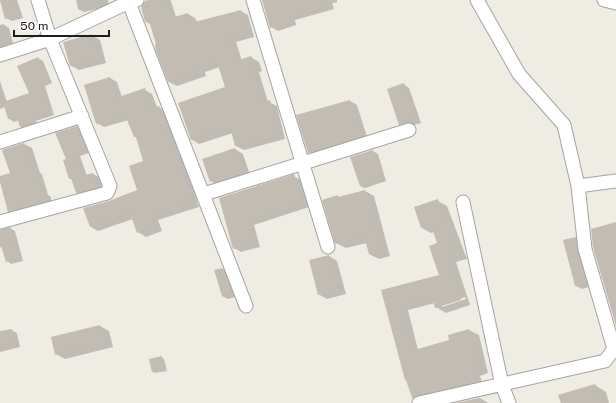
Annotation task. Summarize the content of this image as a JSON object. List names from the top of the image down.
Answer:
{
  "scale_bar": "50 m"
}
